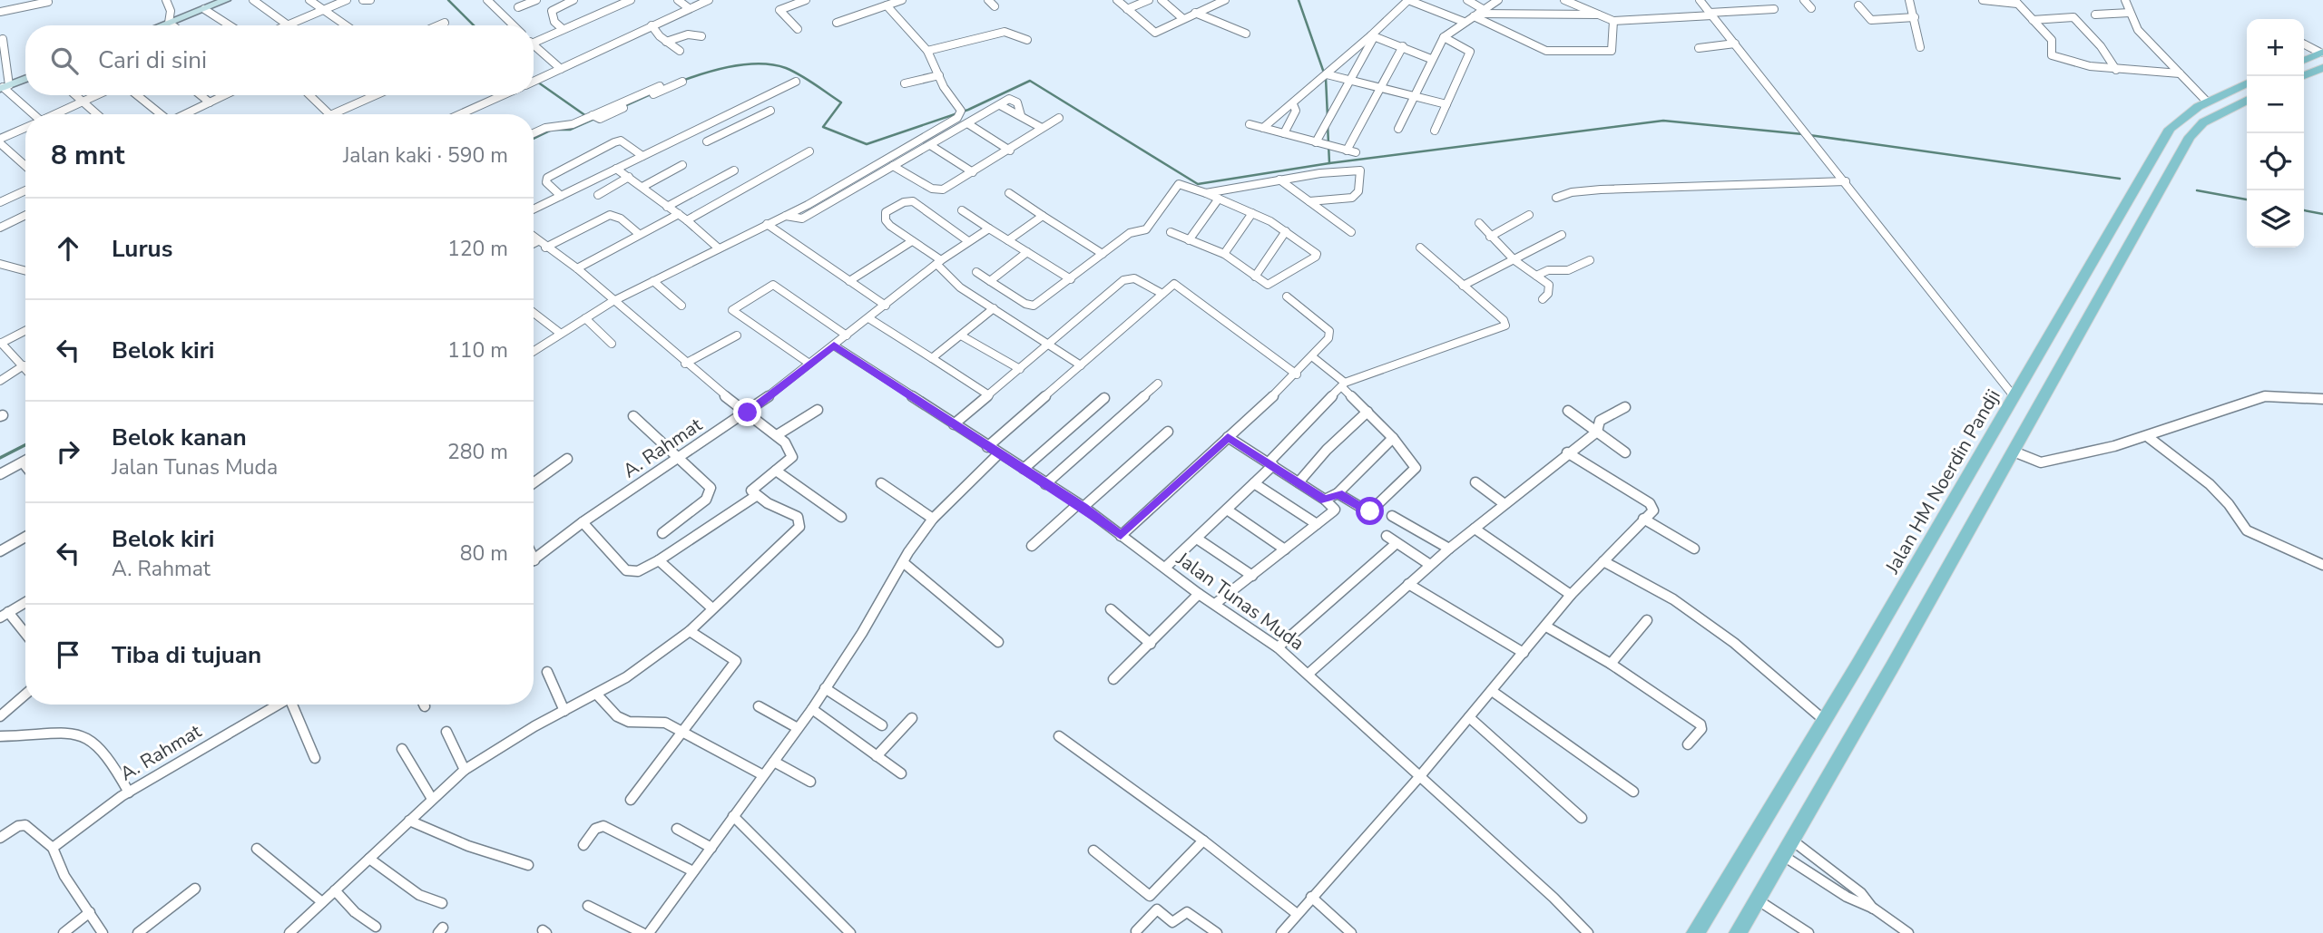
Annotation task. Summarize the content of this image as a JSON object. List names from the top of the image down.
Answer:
{
  "streets": {
    "main road": ["Jalan HM Noerdin Pandji"],
    "street": ["A. Rahmat", "Jalan Tunas Muda"]
  },
  "crossings": [
    ["A. Rahmat", "Jalan Tunas Muda"]
  ],
  "page": {
    "map_buttons": ["+", "−"],
    "search": "Cari di sini",
    "heading": ["8 mnt", "Jalan kaki · 590 m"],
    "list": [
      ["Lurus", "120 m"],
      ["Belok kiri", "110 m"],
      ["Belok kanan", "Jalan Tunas Muda", "280 m"],
      ["Belok kiri", "A. Rahmat", "80 m"],
      "Tiba di tujuan"
    ]
  }
}
